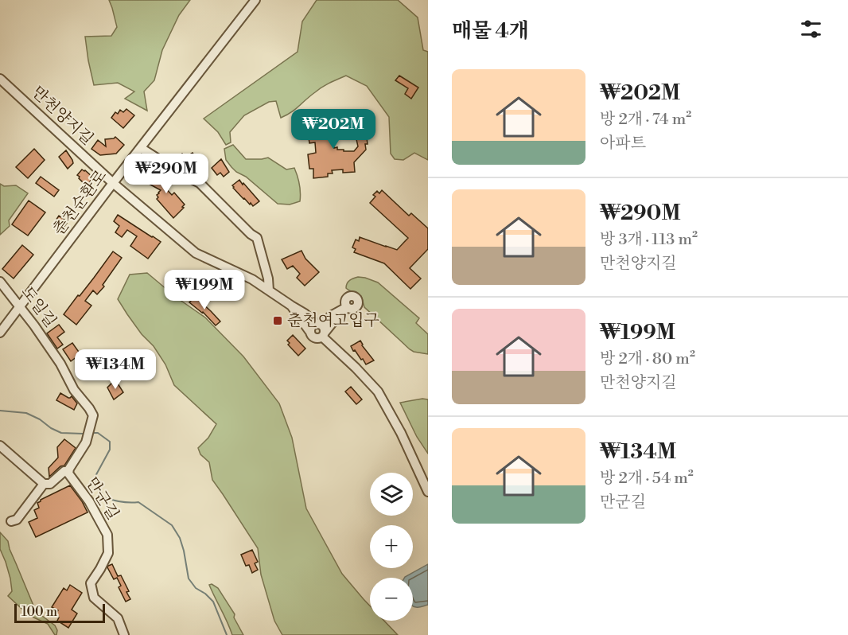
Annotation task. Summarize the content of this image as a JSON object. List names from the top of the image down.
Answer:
{
  "streets": {
    "street": [
      "만천양지길",
      "춘천순환로",
      "도일길",
      "만군길"
    ]
  },
  "crossings": [
    ["만천양지길", "춘천순환로"],
    ["춘천순환로", "도일길"],
    ["도일길", "만군길"]
  ],
  "places": {
    "transit": ["춘천여고입구"]
  },
  "scale_bar": "100 m",
  "page": {
    "heading": "매물 4개",
    "list": [
      {
        "name": "₩202M",
        "note": "방 2개 · 74 m² · 아파트"
      },
      {
        "name": "₩290M",
        "note": "방 3개 · 113 m² · 만천양지길"
      },
      {
        "name": "₩199M",
        "note": "방 2개 · 80 m² · 만천양지길"
      },
      {
        "name": "₩134M",
        "note": "방 2개 · 54 m² · 만군길"
      }
    ],
    "price": [
      "₩202M",
      "₩290M",
      "₩199M",
      "₩134M"
    ],
    "map_buttons": ["+", "−"],
    "scale": "100 m"
  }
}
